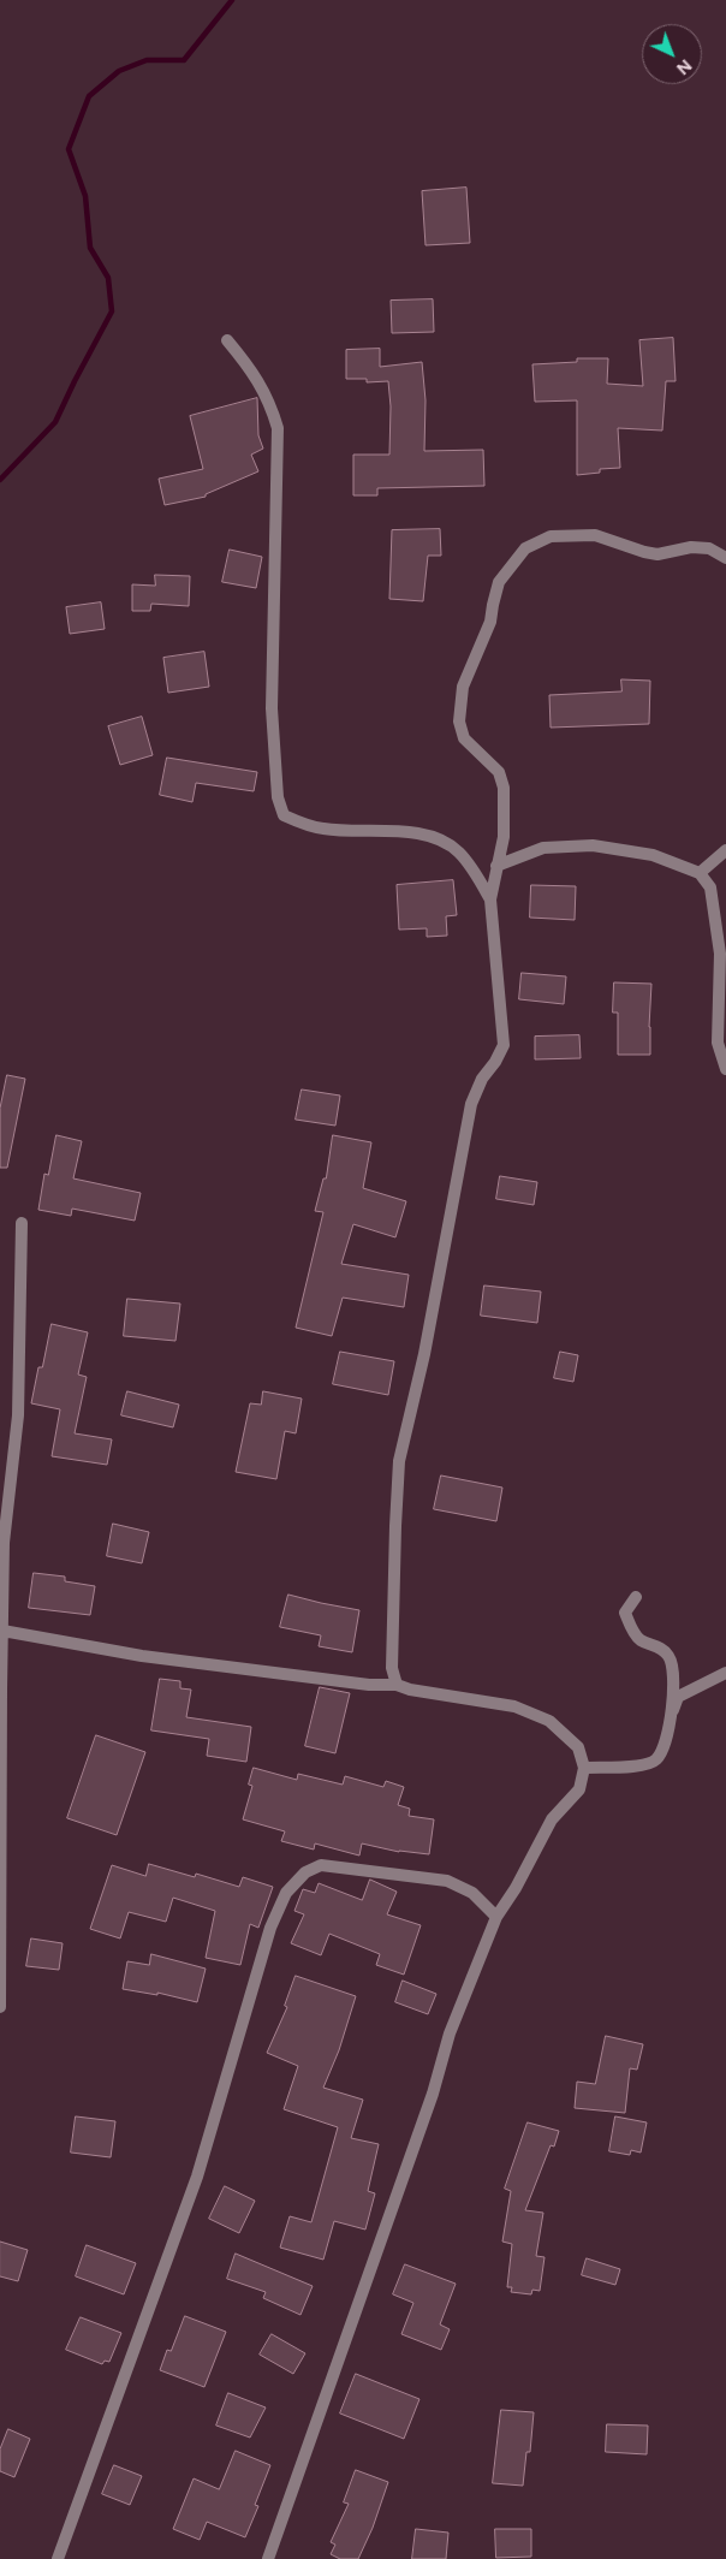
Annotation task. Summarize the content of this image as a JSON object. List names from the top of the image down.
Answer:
{
  "north": "bottom right"
}
